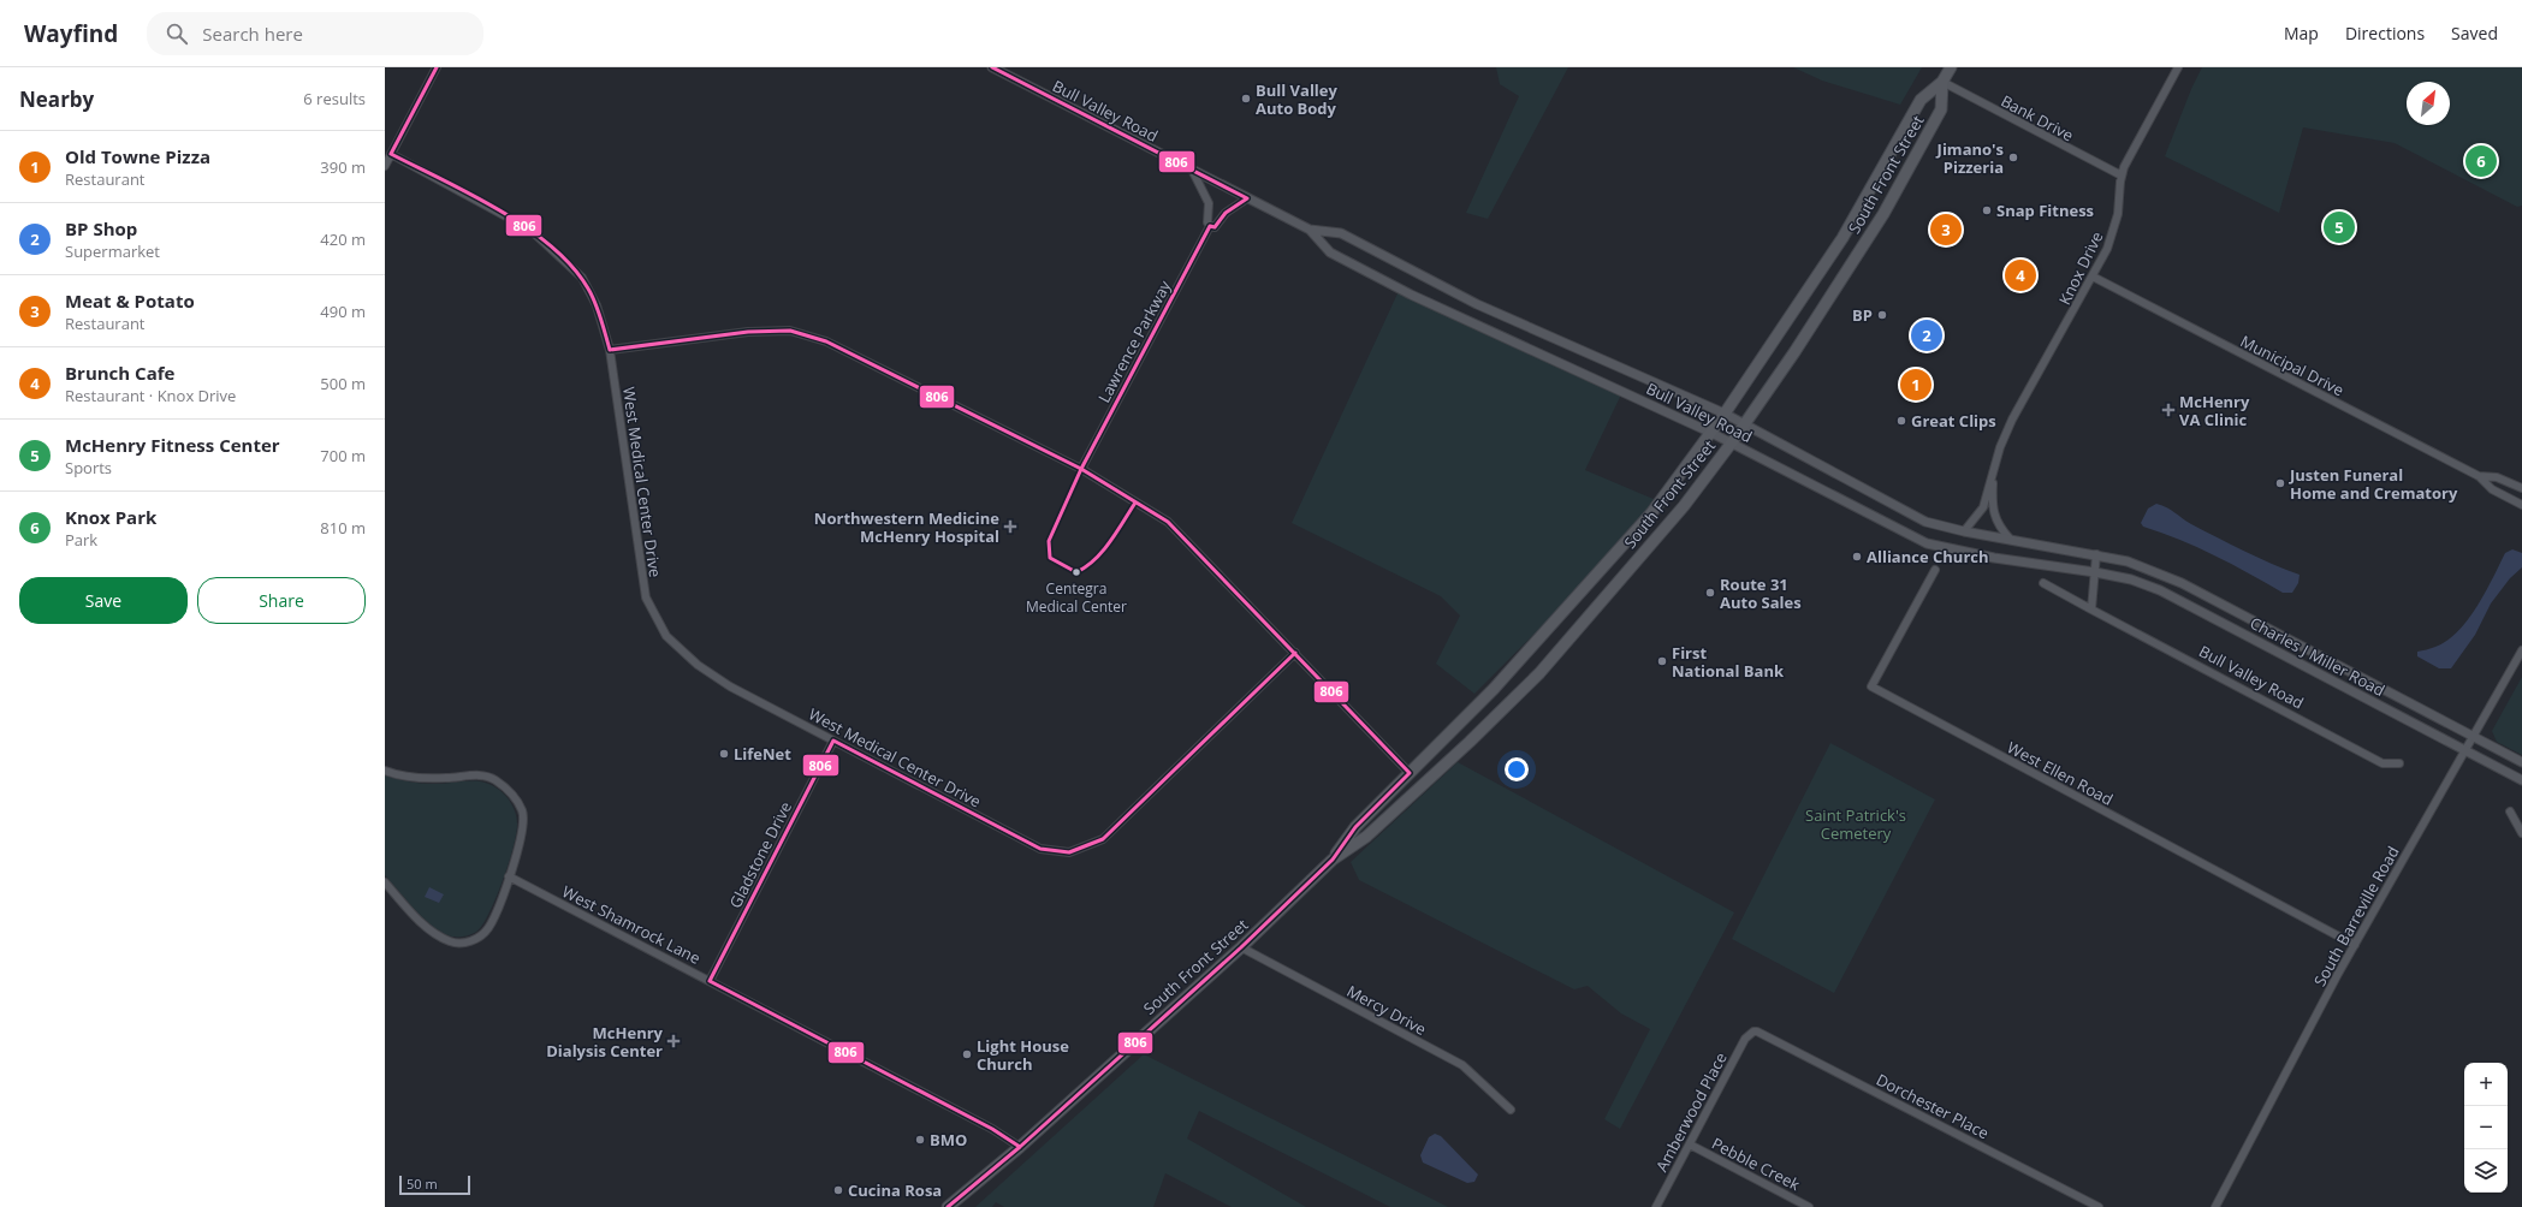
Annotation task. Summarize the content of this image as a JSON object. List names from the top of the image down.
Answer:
{
  "streets": {
    "main road": ["South Front Street"],
    "street": [
      "Bull Valley Road",
      "Bank Drive",
      "Knox Drive",
      "Lawrence Parkway",
      "Municipal Drive",
      "West Medical Center Drive",
      "Charles J Miller Road",
      "West Ellen Road",
      "Gladstone Drive",
      "South Barreville Road",
      "West Shamrock Lane",
      "Mercy Drive",
      "Dorchester Place",
      "Amberwood Place",
      "Pebble Creek"
    ]
  },
  "crossings": [
    ["Bull Valley Road", "South Front Street"],
    ["Bull Valley Road", "Knox Drive"],
    ["Bull Valley Road", "Lawrence Parkway"],
    ["Bull Valley Road", "Charles J Miller Road"],
    ["Bull Valley Road", "South Barreville Road"],
    ["Bank Drive", "South Front Street"],
    ["Bank Drive", "Knox Drive"],
    ["South Front Street", "West Shamrock Lane"],
    ["South Front Street", "Mercy Drive"],
    ["Knox Drive", "Municipal Drive"],
    ["West Medical Center Drive", "Gladstone Drive"],
    ["Charles J Miller Road", "South Barreville Road"],
    ["West Ellen Road", "South Barreville Road"],
    ["Gladstone Drive", "West Shamrock Lane"],
    ["Dorchester Place", "Amberwood Place"],
    ["Amberwood Place", "Pebble Creek"]
  ],
  "parks": ["Saint Patrick's Cemetery"],
  "places": {
    "other": [
      "Bull Valley Auto Body",
      "Jimano's Pizzeria",
      "Snap Fitness",
      "BP",
      "Great Clips",
      "Justen Funeral Home and Crematory",
      "Alliance Church",
      "Centegra Medical Center",
      "Route 31 Auto Sales",
      "First National Bank",
      "LifeNet",
      "Light House Church",
      "BMO",
      "Cucina Rosa"
    ],
    "health": ["McHenry VA Clinic", "Northwestern Medicine McHenry Hospital", "McHenry Dialysis Center"]
  },
  "lines": ["transit line 806"],
  "scale_bar": "50 m",
  "north": "top right",
  "page": {
    "header": "Wayfind",
    "search": "Search here",
    "nav": ["Map", "Directions", "Saved"],
    "heading": ["Nearby", "6 results"],
    "list": [
      {
        "mark": "1",
        "name": "Old Towne Pizza",
        "note": "Restaurant",
        "value": "390 m"
      },
      {
        "mark": "2",
        "name": "BP Shop",
        "note": "Supermarket",
        "value": "420 m"
      },
      {
        "mark": "3",
        "name": "Meat & Potato",
        "note": "Restaurant",
        "value": "490 m"
      },
      {
        "mark": "4",
        "name": "Brunch Cafe",
        "note": "Restaurant · Knox Drive",
        "value": "500 m"
      },
      {
        "mark": "5",
        "name": "McHenry Fitness Center",
        "note": "Sports",
        "value": "700 m"
      },
      {
        "mark": "6",
        "name": "Knox Park",
        "note": "Park",
        "value": "810 m"
      }
    ],
    "pins": [
      "6",
      "5",
      "3",
      "4",
      "2",
      "1"
    ],
    "buttons": ["Save", "Share"],
    "map_buttons": ["+", "−"],
    "scale": "50 m"
  }
}
